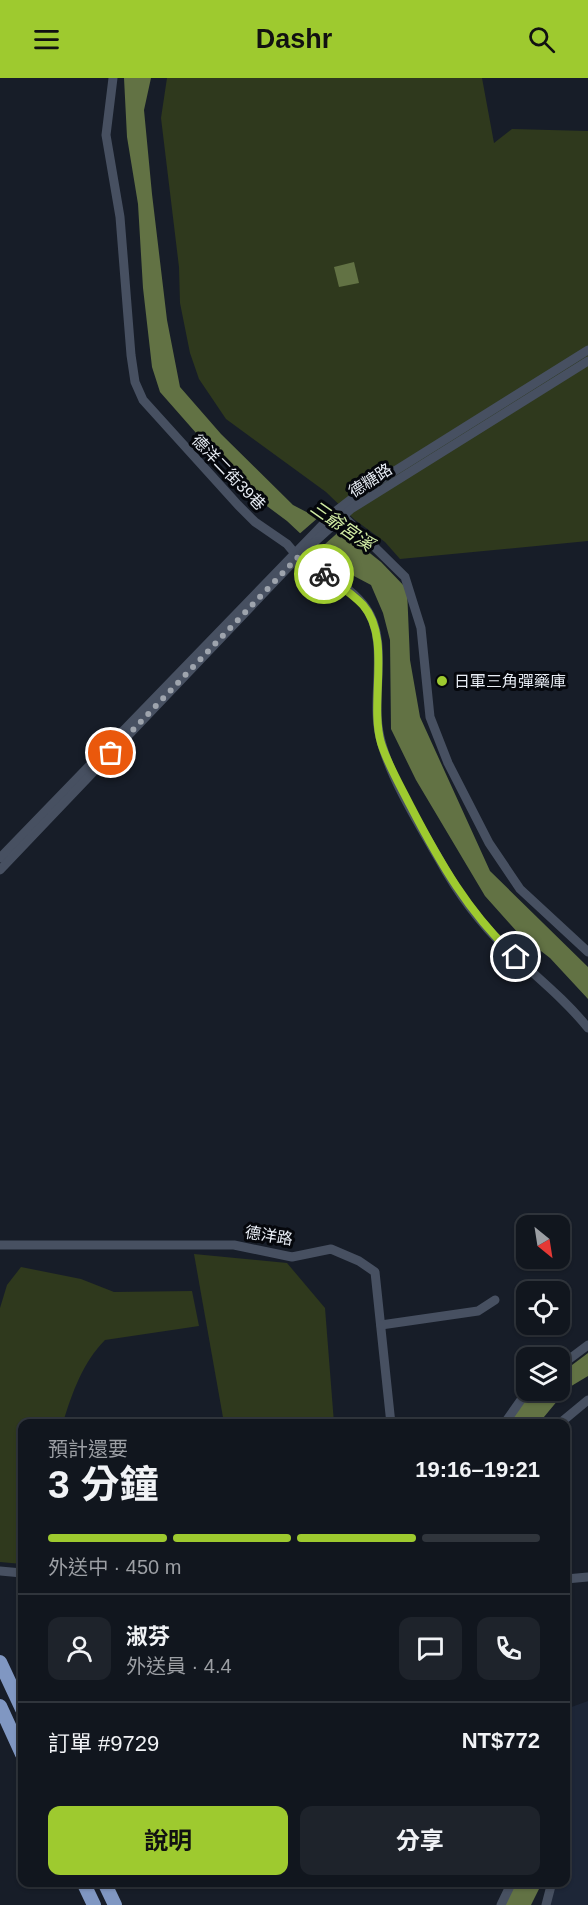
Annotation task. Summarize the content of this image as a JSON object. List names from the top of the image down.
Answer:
{
  "streets": {
    "street": ["德洋二街39巷", "德糖路", "德洋路"]
  },
  "crossings": [
    ["德洋二街39巷", "德糖路"]
  ],
  "water": ["三爺宮溪"],
  "places": ["日軍三角彈藥庫"],
  "north": "bottom right",
  "page": {
    "header": "Dashr",
    "heading": ["3 分鐘", "預計還要", "19:16–19:21"],
    "panel": [
      "淑芬",
      "外送員 · 4.4",
      "訂單 #9729",
      "NT$772"
    ],
    "bar": "外送中 · 450 m",
    "buttons": ["說明", "分享"]
  }
}
